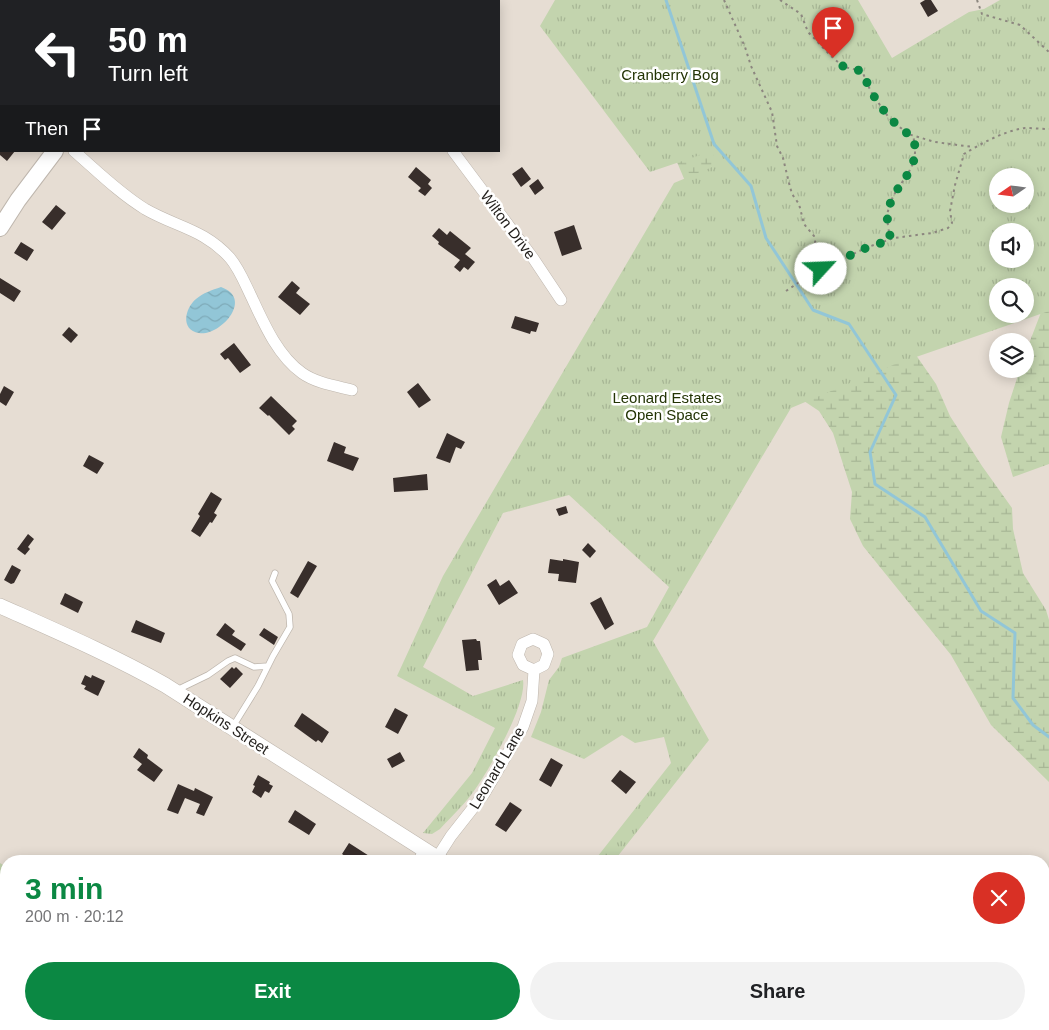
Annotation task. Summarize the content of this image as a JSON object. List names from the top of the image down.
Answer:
{
  "streets": {
    "street": ["Wilton Drive", "Hopkins Street", "Leonard Lane"]
  },
  "parks": ["Cranberry Bog", "Leonard Estates Open Space"],
  "north": "left",
  "page": {
    "turn": ["50 m", "Turn left"],
    "then": "Then",
    "heading": ["3 min", "200 m · 20:12"],
    "buttons": ["Exit", "Share"]
  }
}
